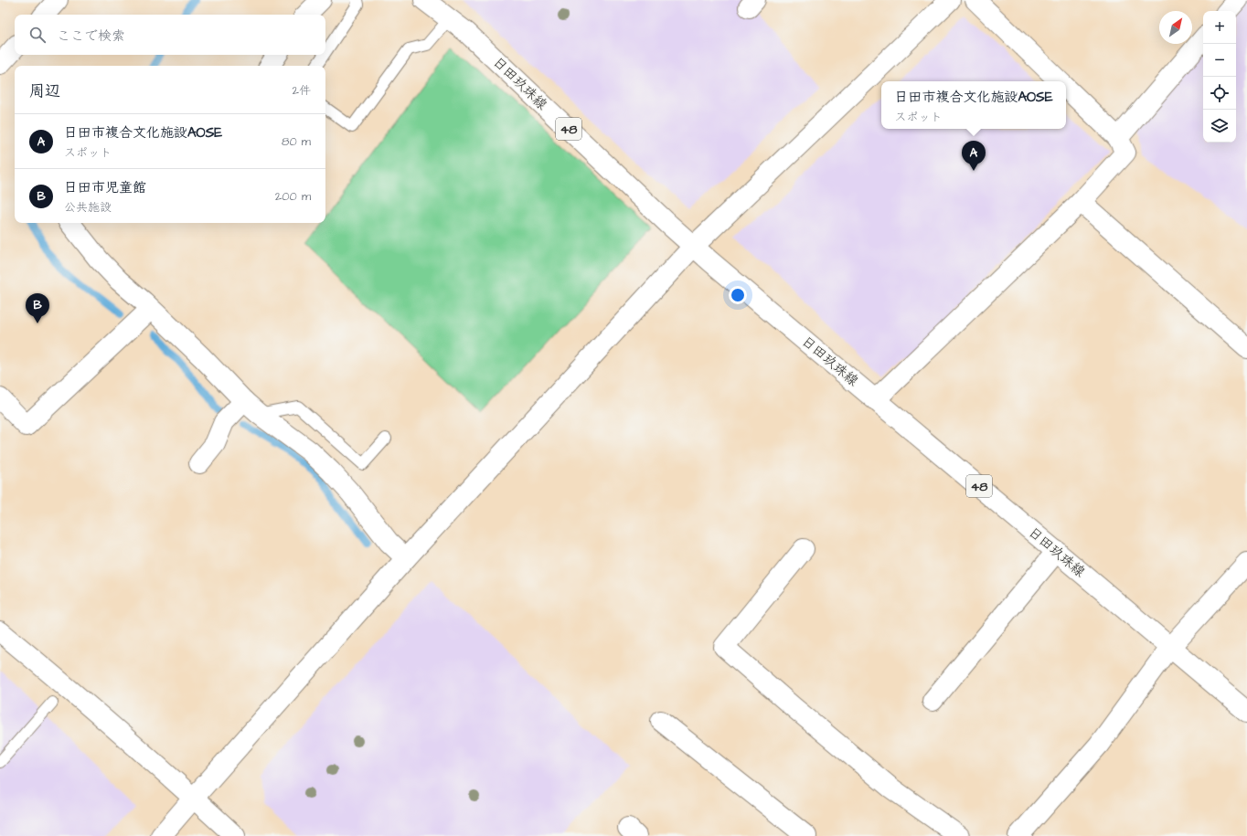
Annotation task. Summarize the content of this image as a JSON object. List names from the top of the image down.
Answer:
{
  "streets": {
    "street": ["日田玖珠線", "48"]
  },
  "north": "top right",
  "page": {
    "map_buttons": ["+", "−"],
    "search": "ここで検索",
    "heading": ["周辺", "2件"],
    "popup": ["日田市複合文化施設AOSE", "スポット"],
    "list": [
      {
        "mark": "A",
        "name": "日田市複合文化施設AOSE",
        "note": "スポット",
        "value": "80 m"
      },
      {
        "mark": "B",
        "name": "日田市児童館",
        "note": "公共施設",
        "value": "200 m"
      }
    ],
    "pins": ["A", "B"]
  }
}
